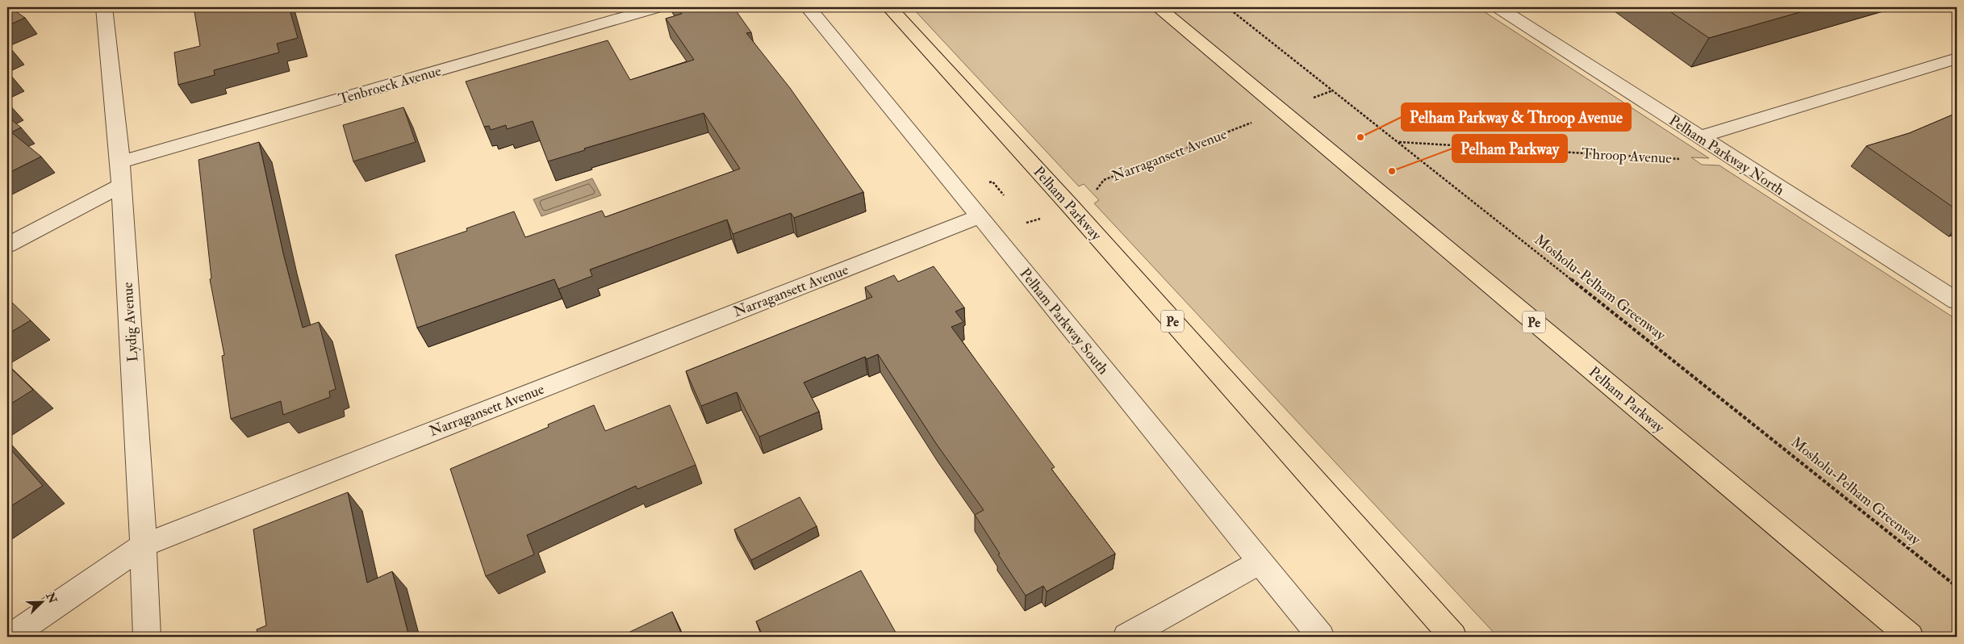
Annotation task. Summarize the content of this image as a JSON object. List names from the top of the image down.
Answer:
{
  "streets": {
    "main road": ["Pelham Parkway", "Pe"],
    "street": [
      "Tenbroeck Avenue",
      "Narragansett Avenue",
      "Pelham Parkway North",
      "Pelham Parkway South",
      "Lydig Avenue"
    ],
    "path": ["Throop Avenue", "Mosholu-Pelham Greenway"]
  },
  "crossings": [
    ["Tenbroeck Avenue", "Lydig Avenue"],
    ["Narragansett Avenue", "Pelham Parkway South"],
    ["Narragansett Avenue", "Lydig Avenue"],
    ["Throop Avenue", "Mosholu-Pelham Greenway"]
  ],
  "places": ["Pelham Parkway & Throop Avenue", "Pelham Parkway"],
  "north": "top right"
}
